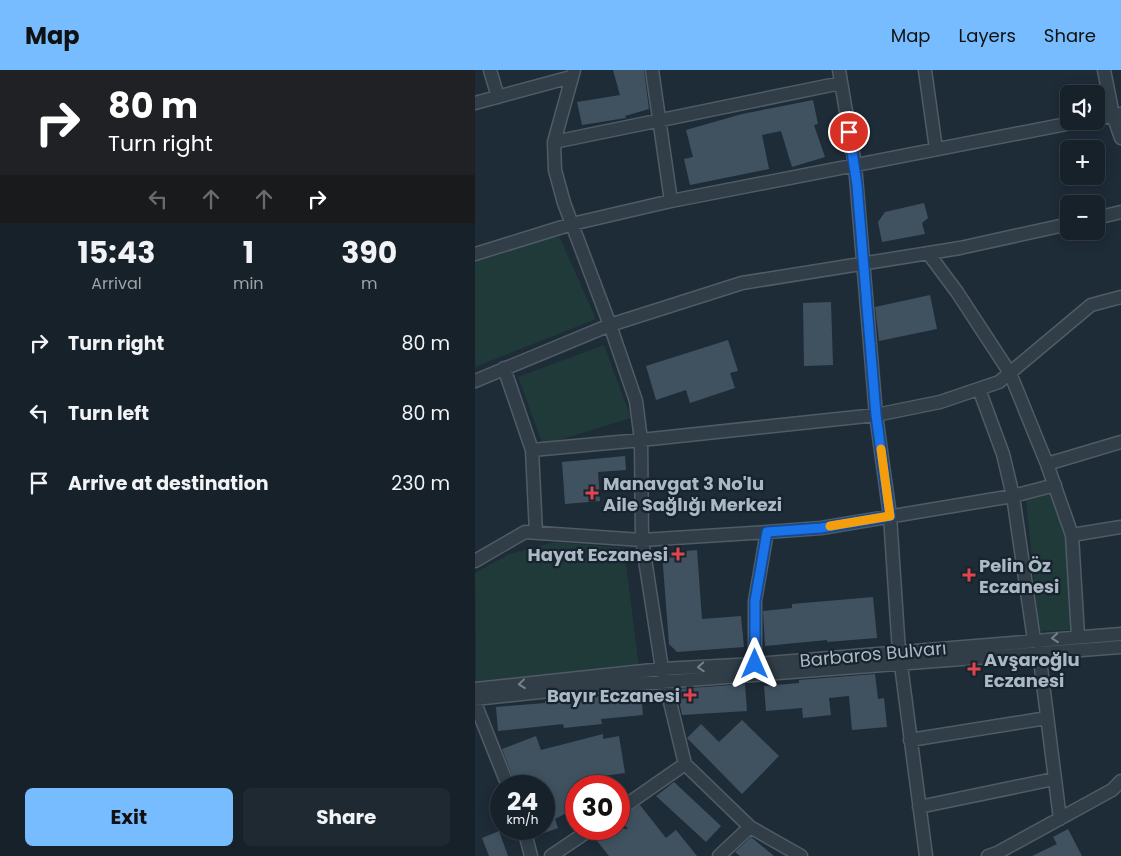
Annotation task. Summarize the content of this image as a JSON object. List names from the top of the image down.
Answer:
{
  "streets": {
    "street": ["Barbaros Bulvarı"]
  },
  "places": {
    "health": [
      "Manavgat 3 No'lu Aile Sağlığı Merkezi",
      "Hayat Eczanesi",
      "Pelin Öz Eczanesi",
      "Avşaroğlu Eczanesi",
      "Bayır Eczanesi"
    ]
  },
  "page": {
    "header": "Map",
    "nav": ["Map", "Layers", "Share"],
    "turn": ["80 m", "Turn right"],
    "map_buttons": ["+", "−"],
    "eta": [
      "15:43",
      "Arrival",
      "1",
      "min",
      "390",
      "m"
    ],
    "list": [
      {
        "name": "Turn right",
        "value": "80 m"
      },
      {
        "name": "Turn left",
        "value": "80 m"
      },
      {
        "name": "Arrive at destination",
        "value": "230 m"
      }
    ],
    "speed": "24 km/h",
    "limit": "30",
    "buttons": ["Exit", "Share"]
  }
}
